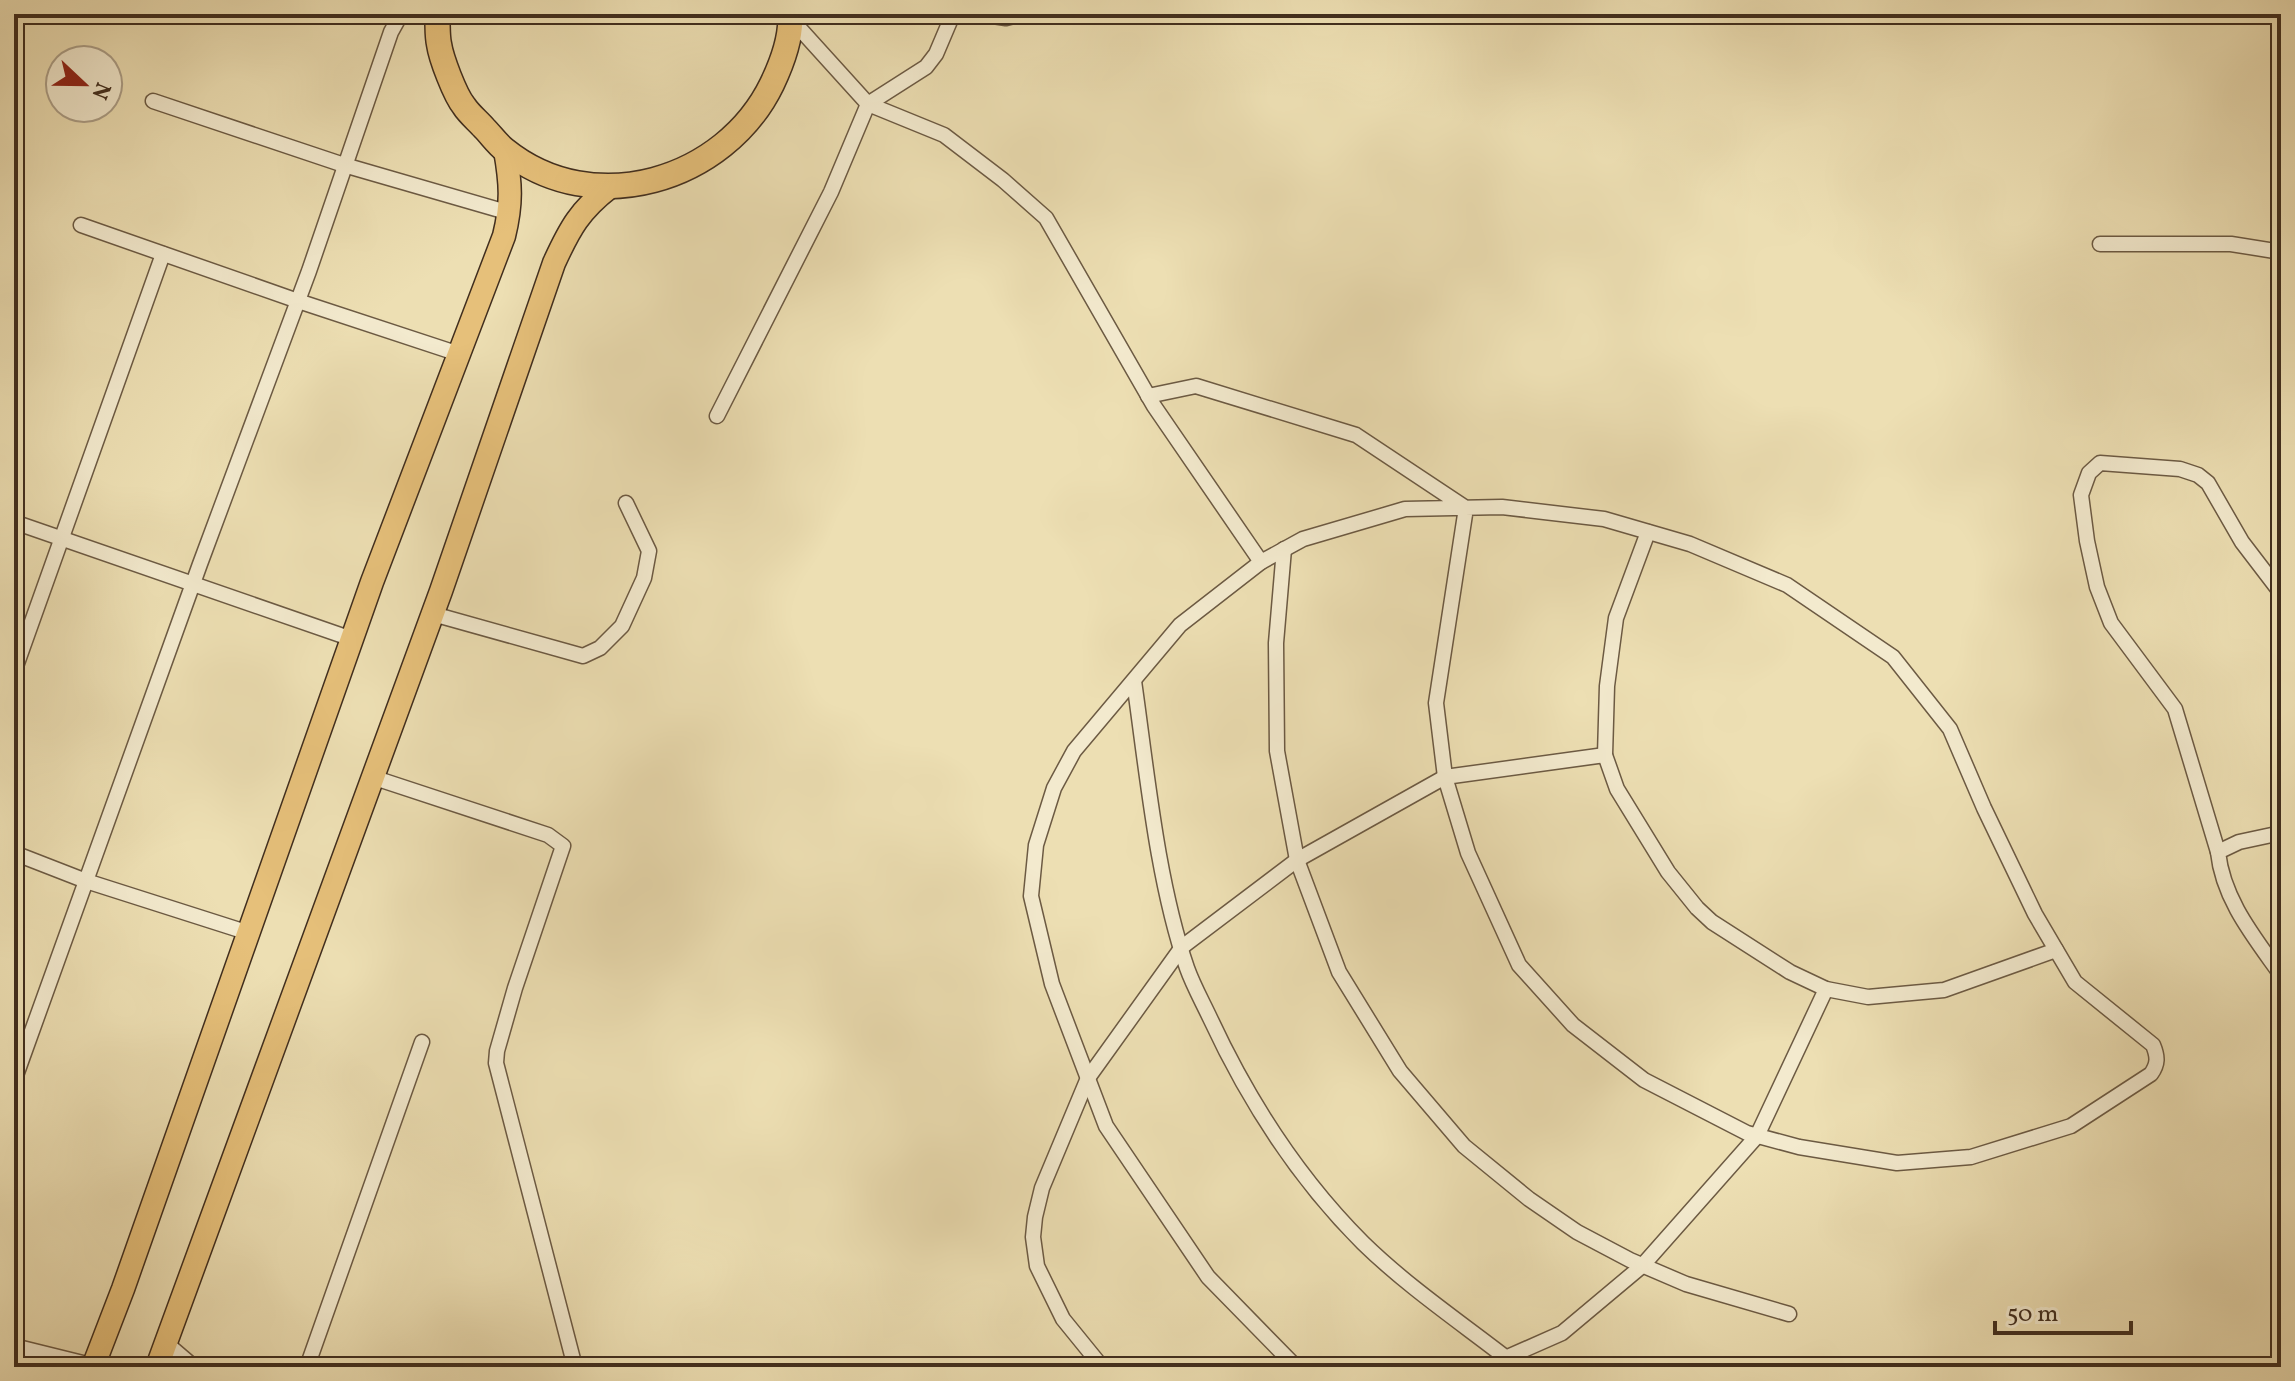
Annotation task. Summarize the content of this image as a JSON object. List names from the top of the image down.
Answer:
{
  "scale_bar": "50 m",
  "north": "right"
}
